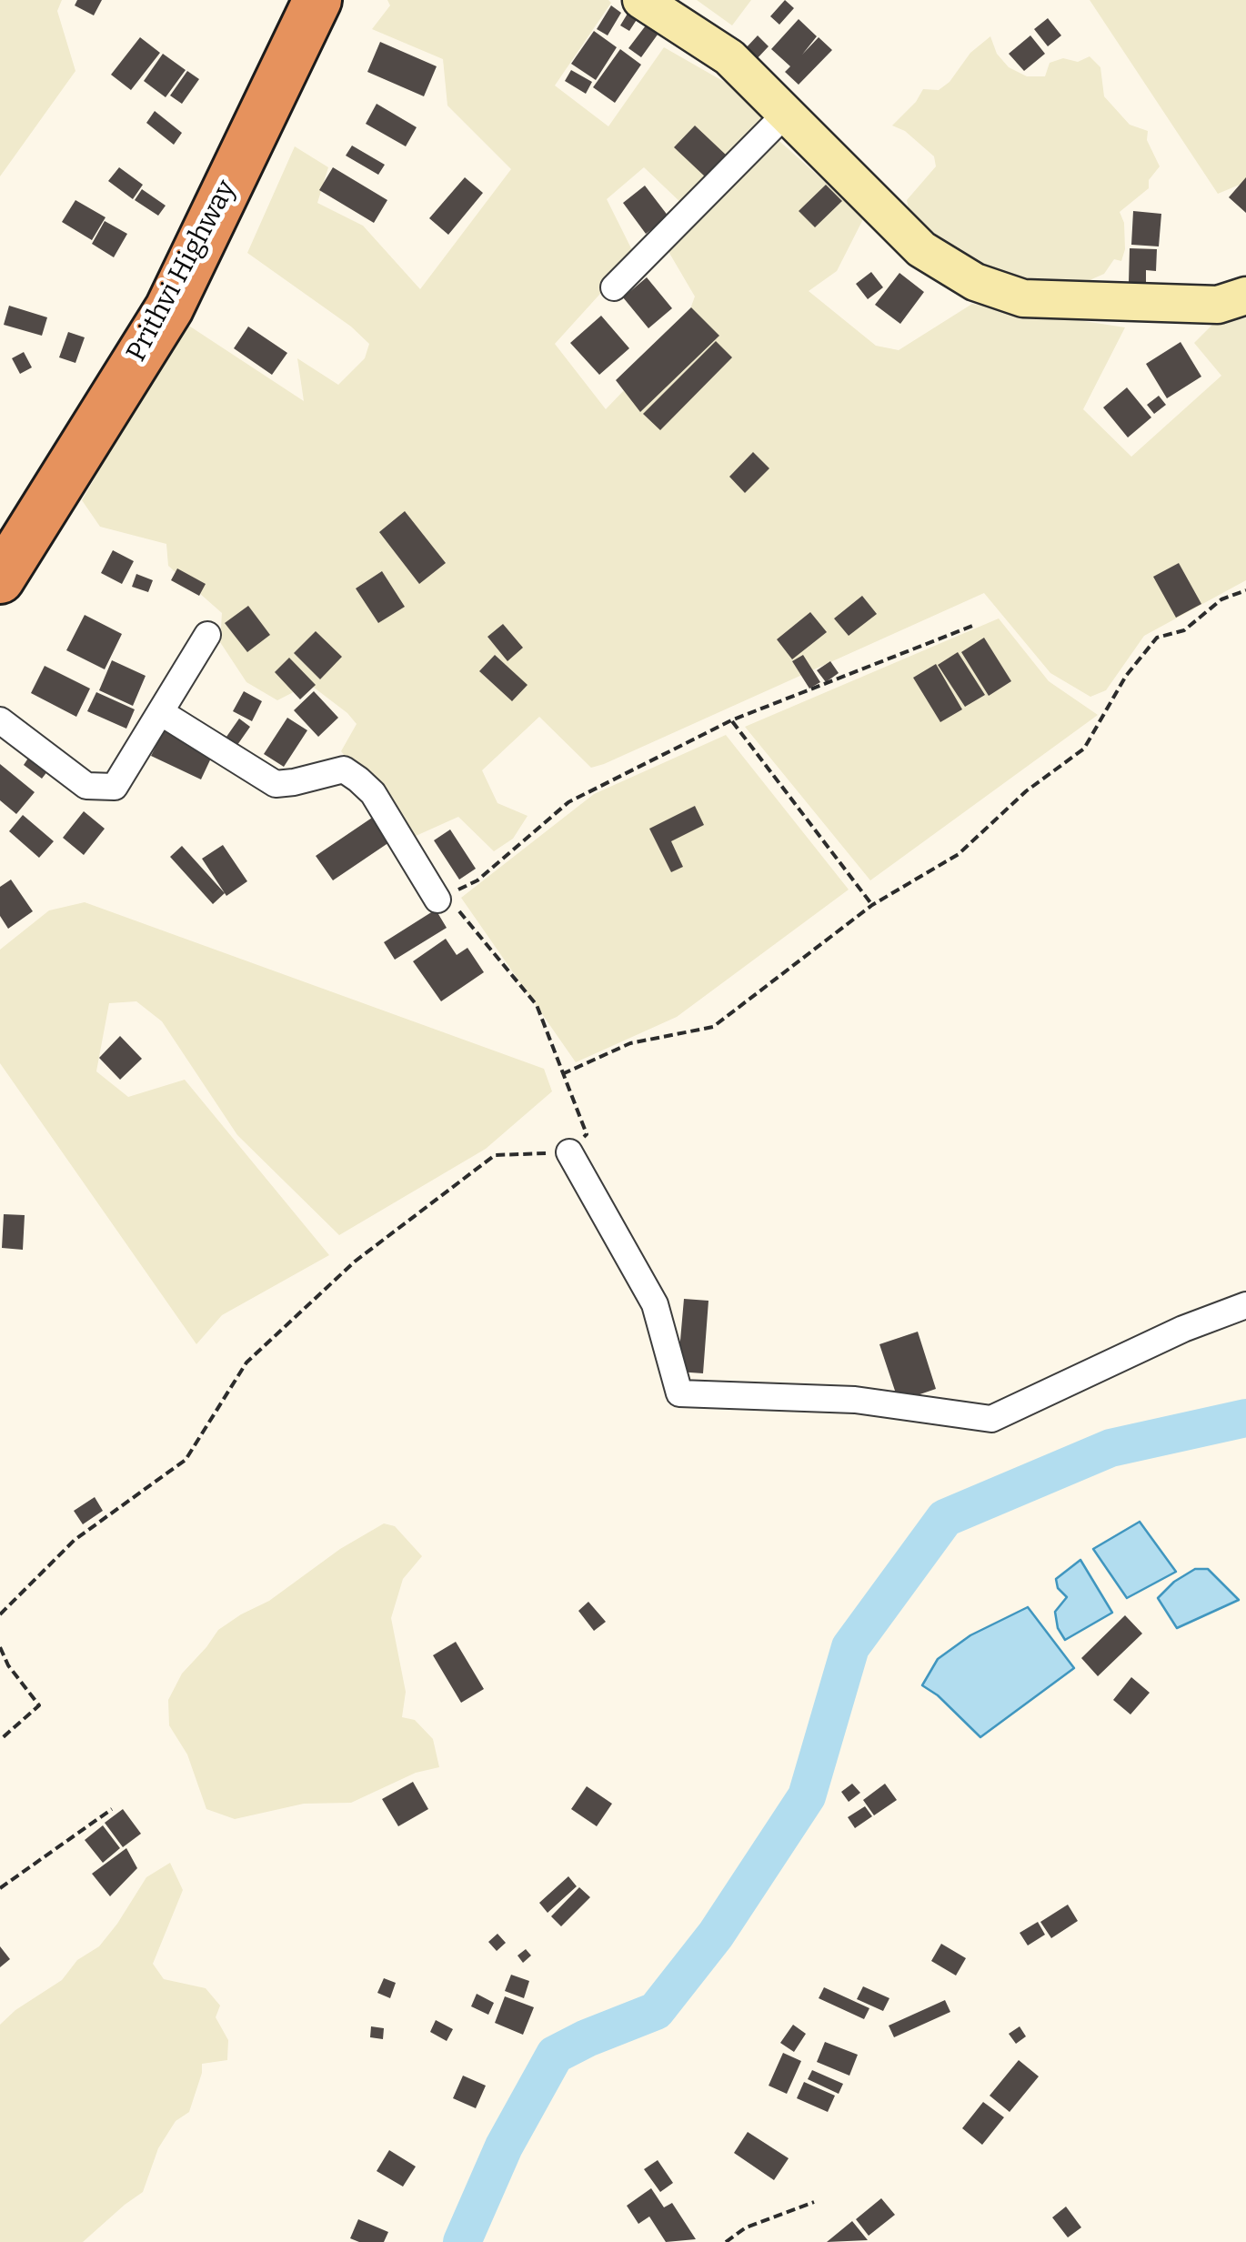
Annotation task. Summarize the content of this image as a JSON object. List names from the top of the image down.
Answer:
{
  "streets": {
    "highway": ["Prithvi Highway"]
  }
}
